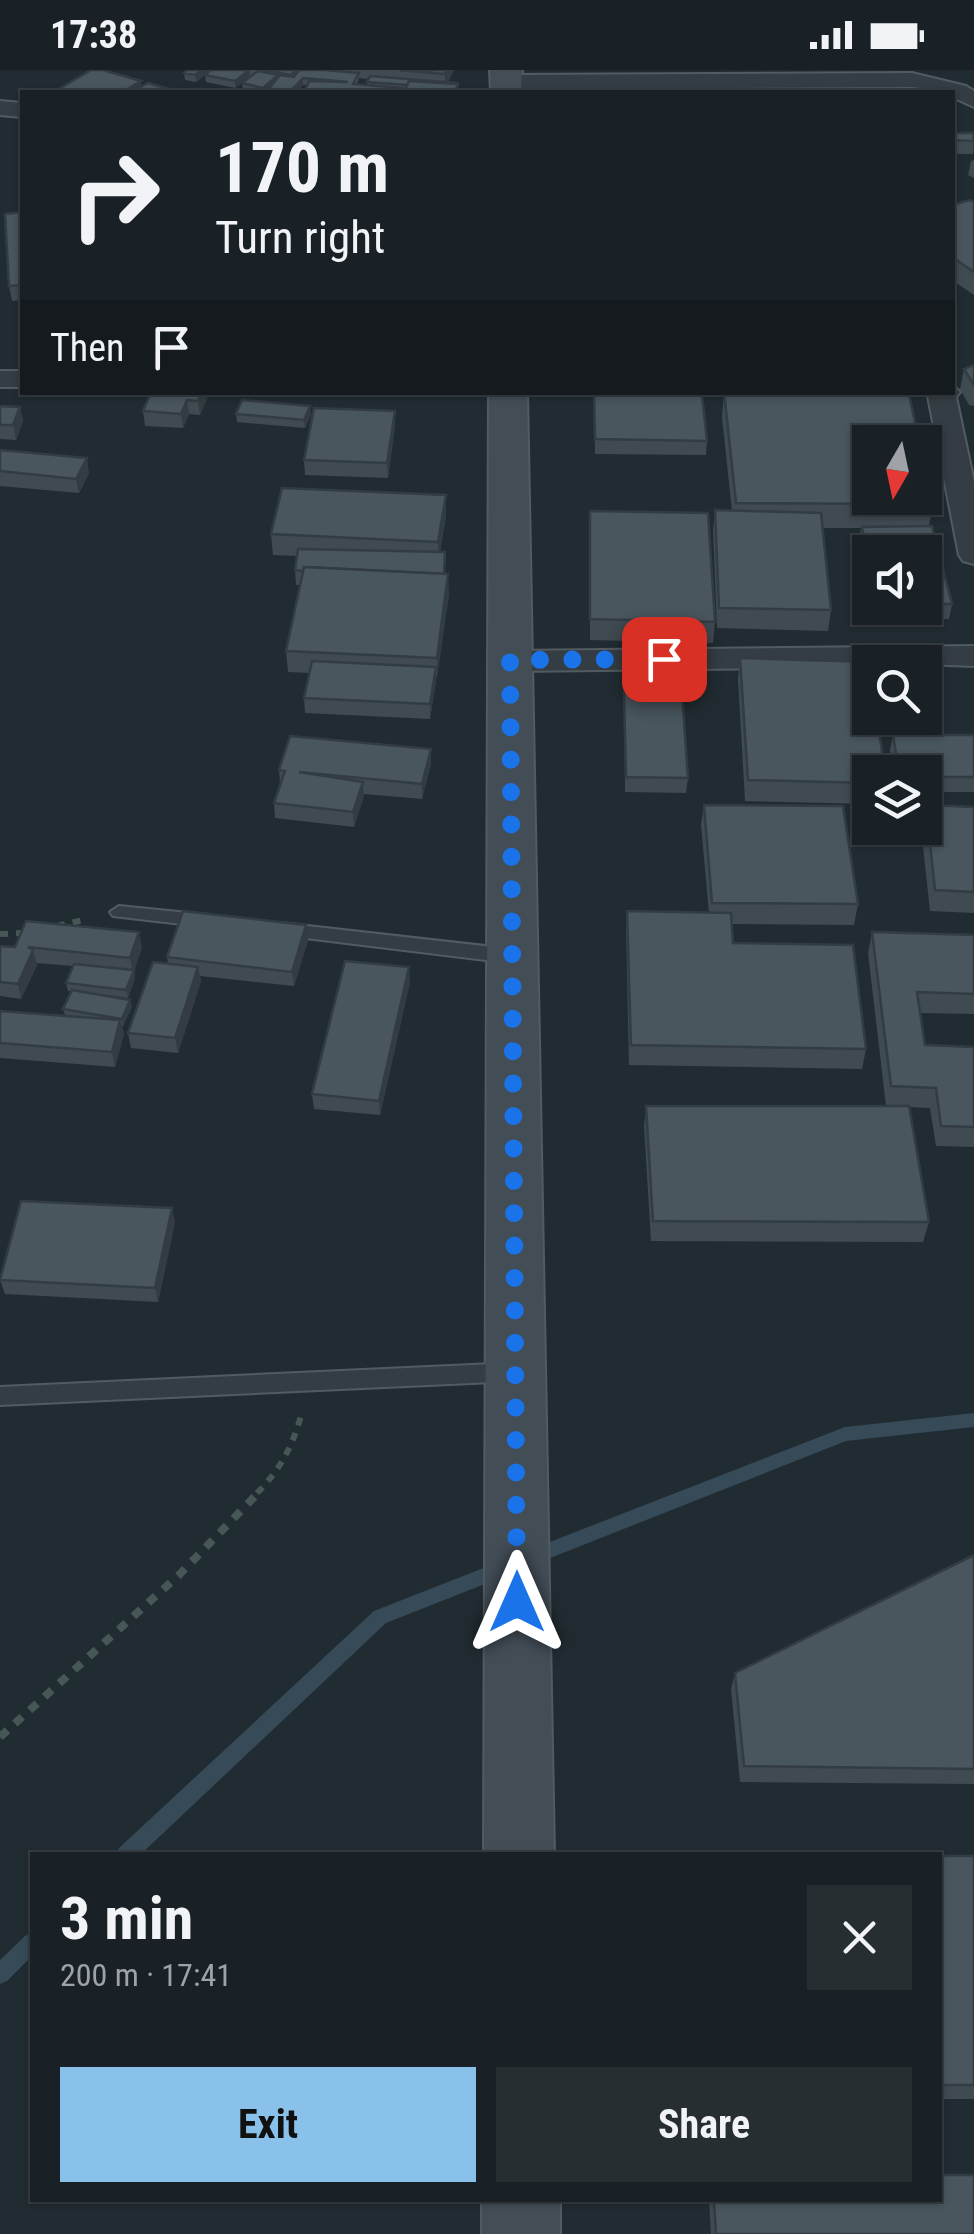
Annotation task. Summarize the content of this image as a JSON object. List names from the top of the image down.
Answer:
{
  "north": "bottom",
  "page": {
    "status": "17:38",
    "turn": ["170 m", "Turn right"],
    "then": "Then",
    "heading": ["3 min", "200 m · 17:41"],
    "buttons": ["Exit", "Share"]
  }
}
